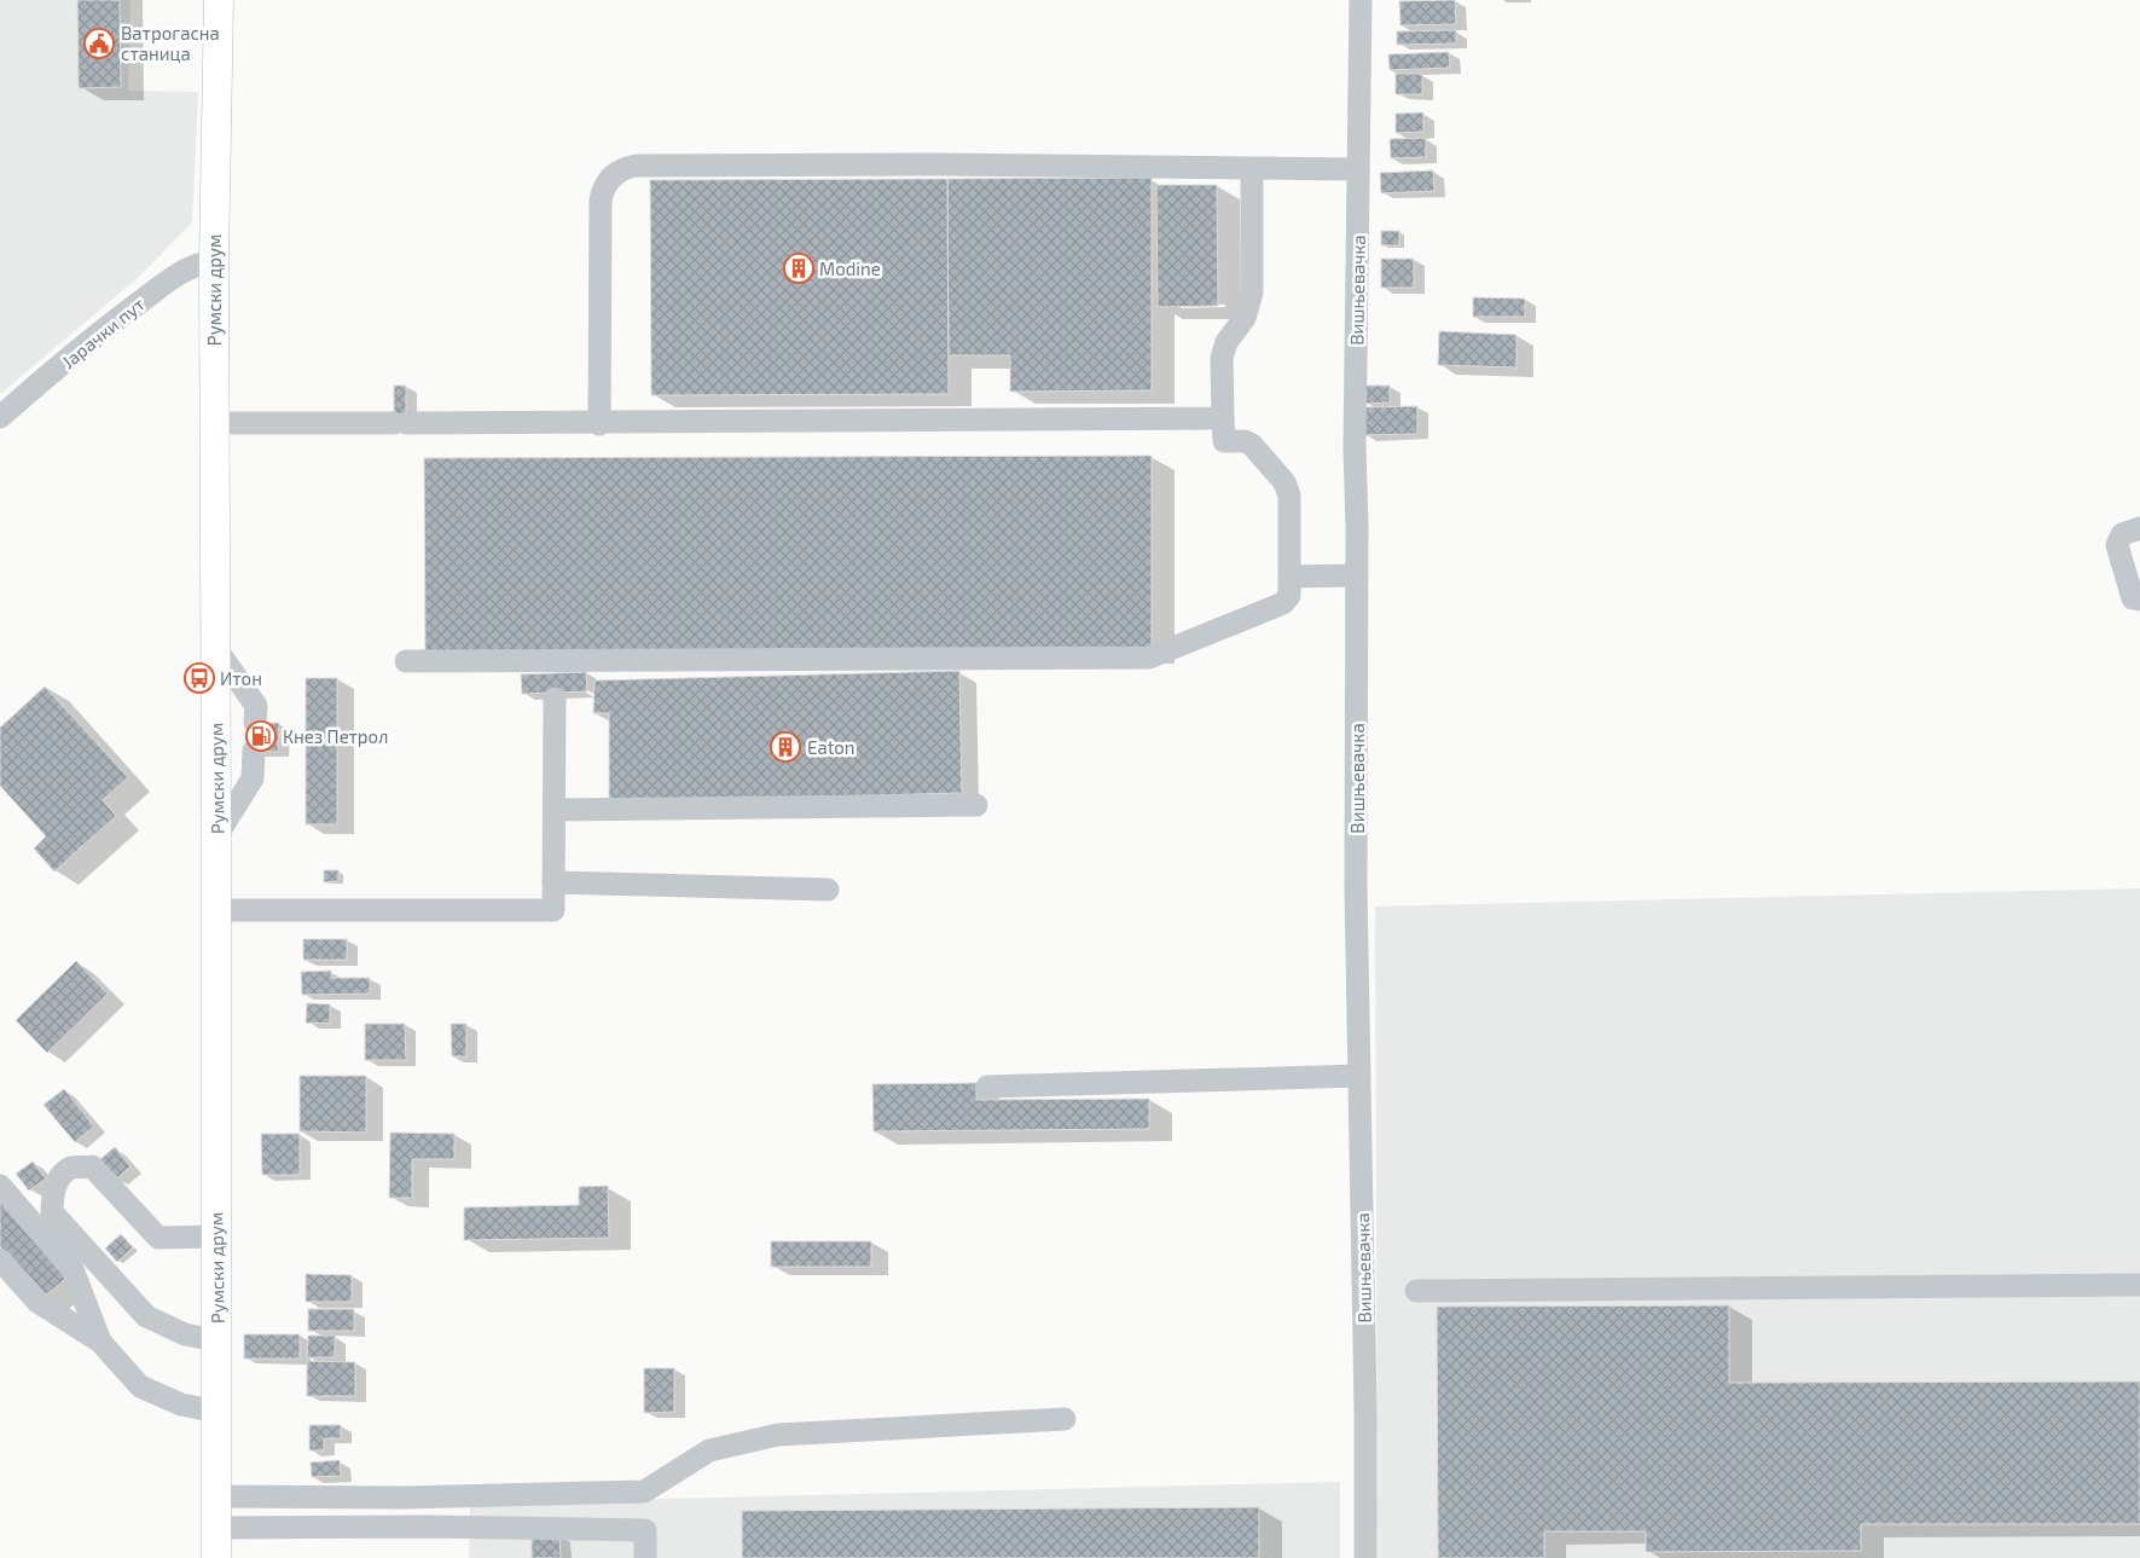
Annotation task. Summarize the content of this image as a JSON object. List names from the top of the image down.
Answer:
{
  "streets": {
    "main road": ["Румски друм"],
    "street": ["Вишњевачка", "Јарачки пут"]
  },
  "crossings": [
    ["Румски друм", "Јарачки пут"]
  ],
  "places": {
    "public building": ["Ватрогасна станица"],
    "building": ["Modine", "Eaton"],
    "bus stop": ["Итон"],
    "fuel station": ["Кнез Петрол"]
  }
}
